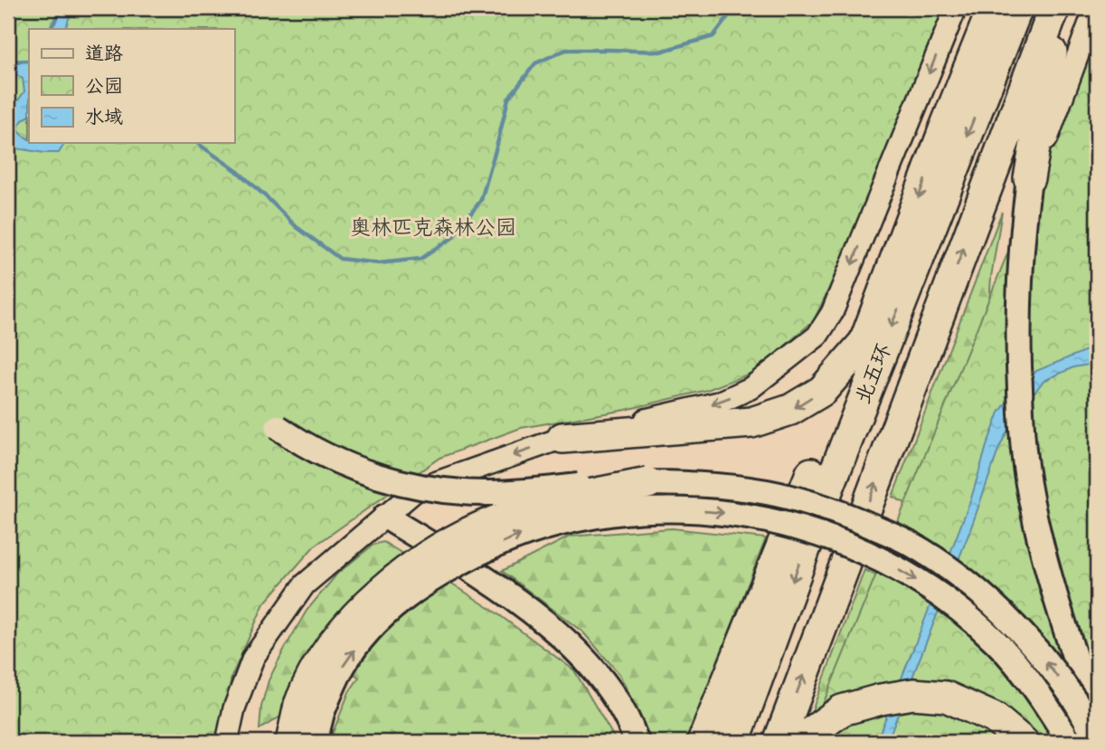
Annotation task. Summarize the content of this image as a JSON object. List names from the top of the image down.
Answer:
{
  "streets": {
    "highway": ["北五环"]
  },
  "parks": ["奥林匹克森林公园"],
  "legend": ["道路", "公园", "水域"]
}
